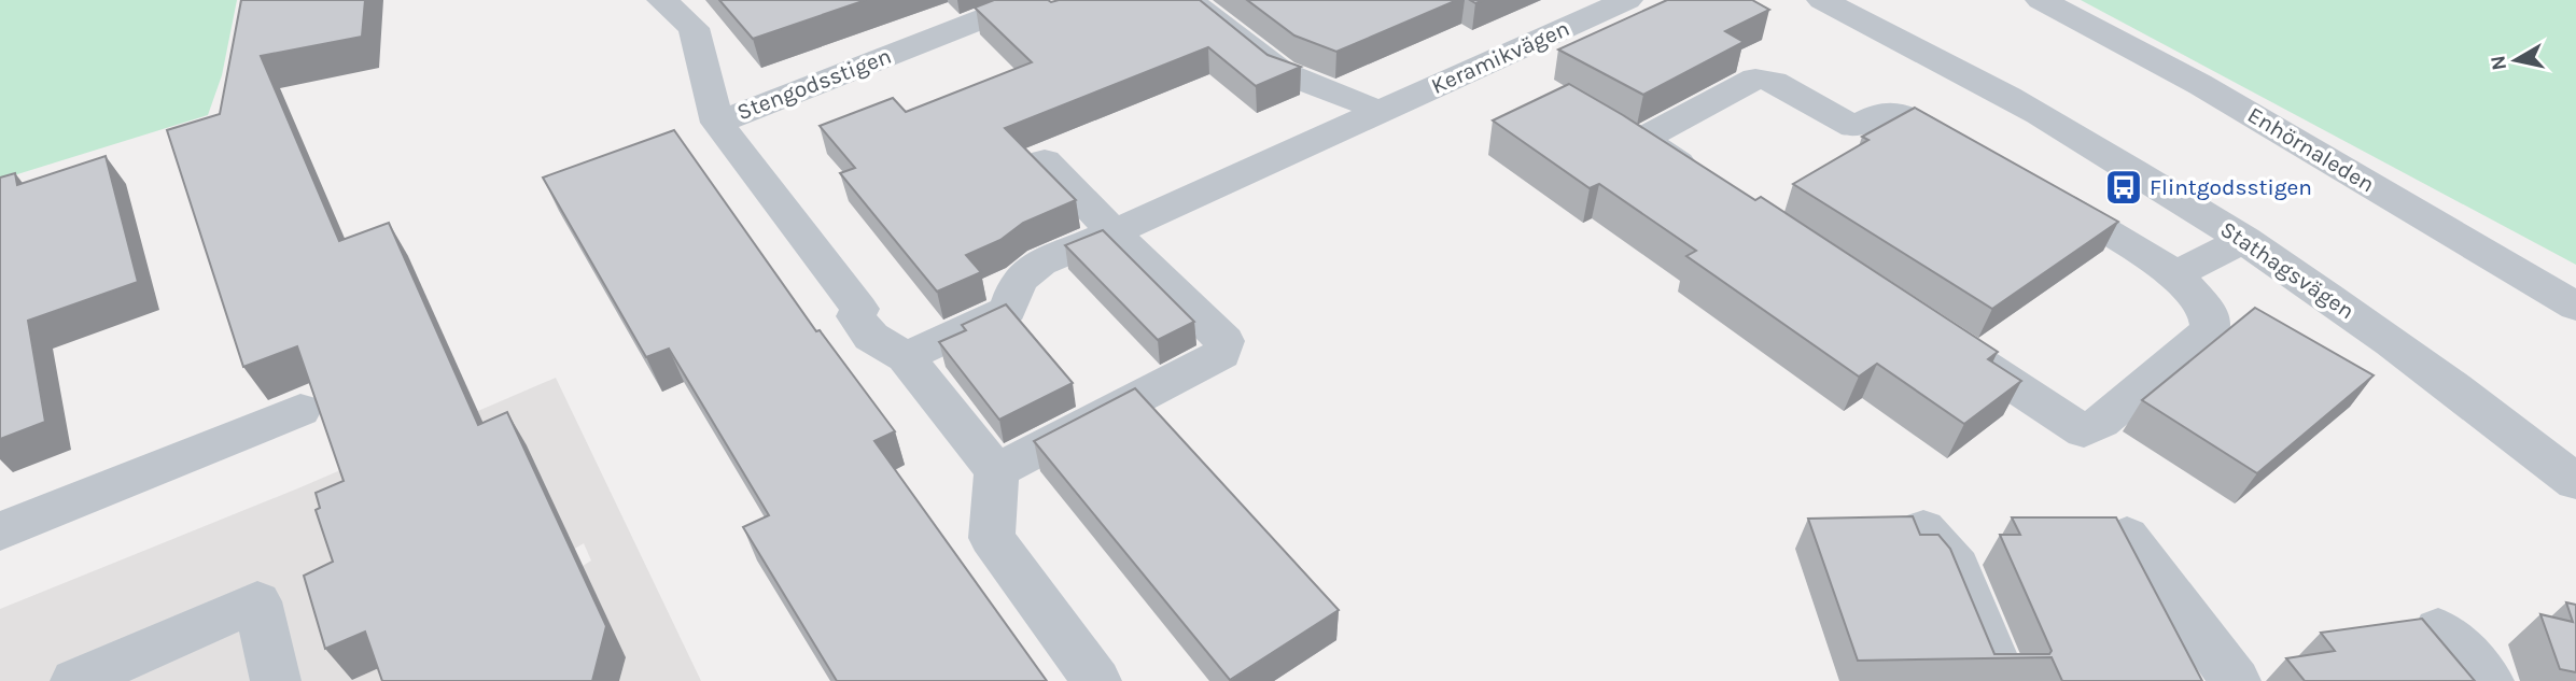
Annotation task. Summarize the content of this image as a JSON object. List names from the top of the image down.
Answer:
{
  "streets": {
    "street": [
      "Keramikvägen",
      "Stengodsstigen",
      "Enhörnaleden",
      "Stathagsvägen"
    ]
  },
  "places": {
    "bus stop": ["Flintgodsstigen"]
  },
  "north": "left"
}
